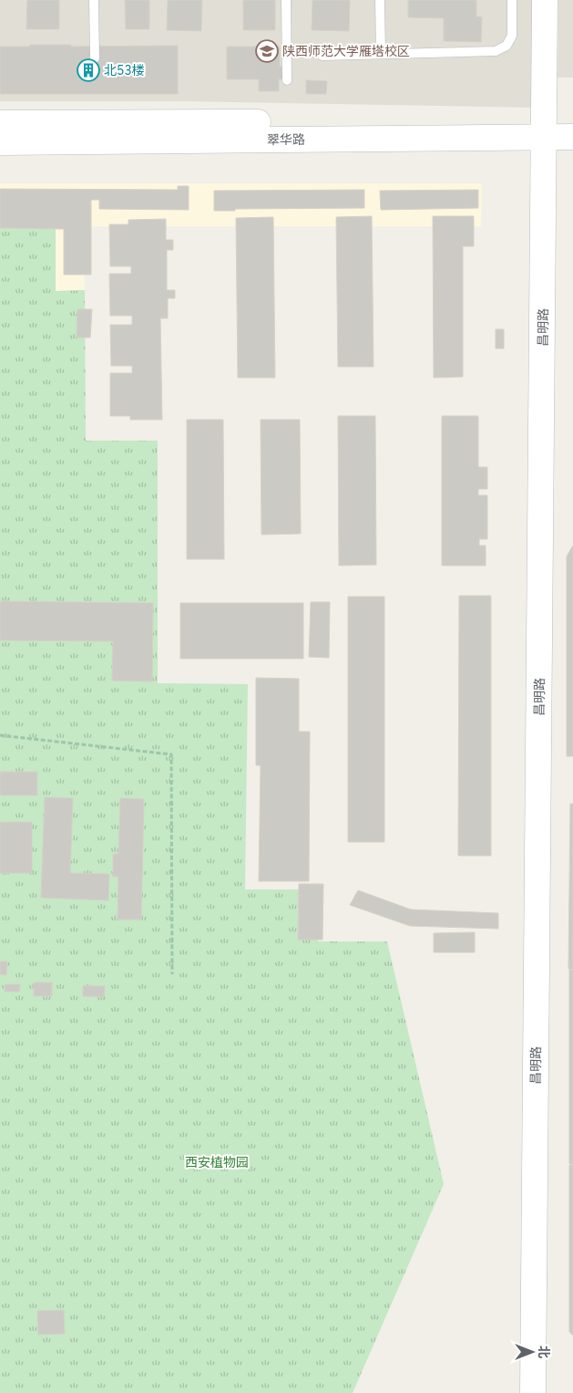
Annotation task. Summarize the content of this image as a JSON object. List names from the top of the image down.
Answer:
{
  "streets": {
    "street": ["翠华路", "昌明路"]
  },
  "crossings": [
    ["翠华路", "昌明路"]
  ],
  "parks": ["西安植物园"],
  "places": {
    "school or university": ["陕西师范大学雁塔校区"],
    "building": ["北53楼"]
  },
  "north": "right"
}
